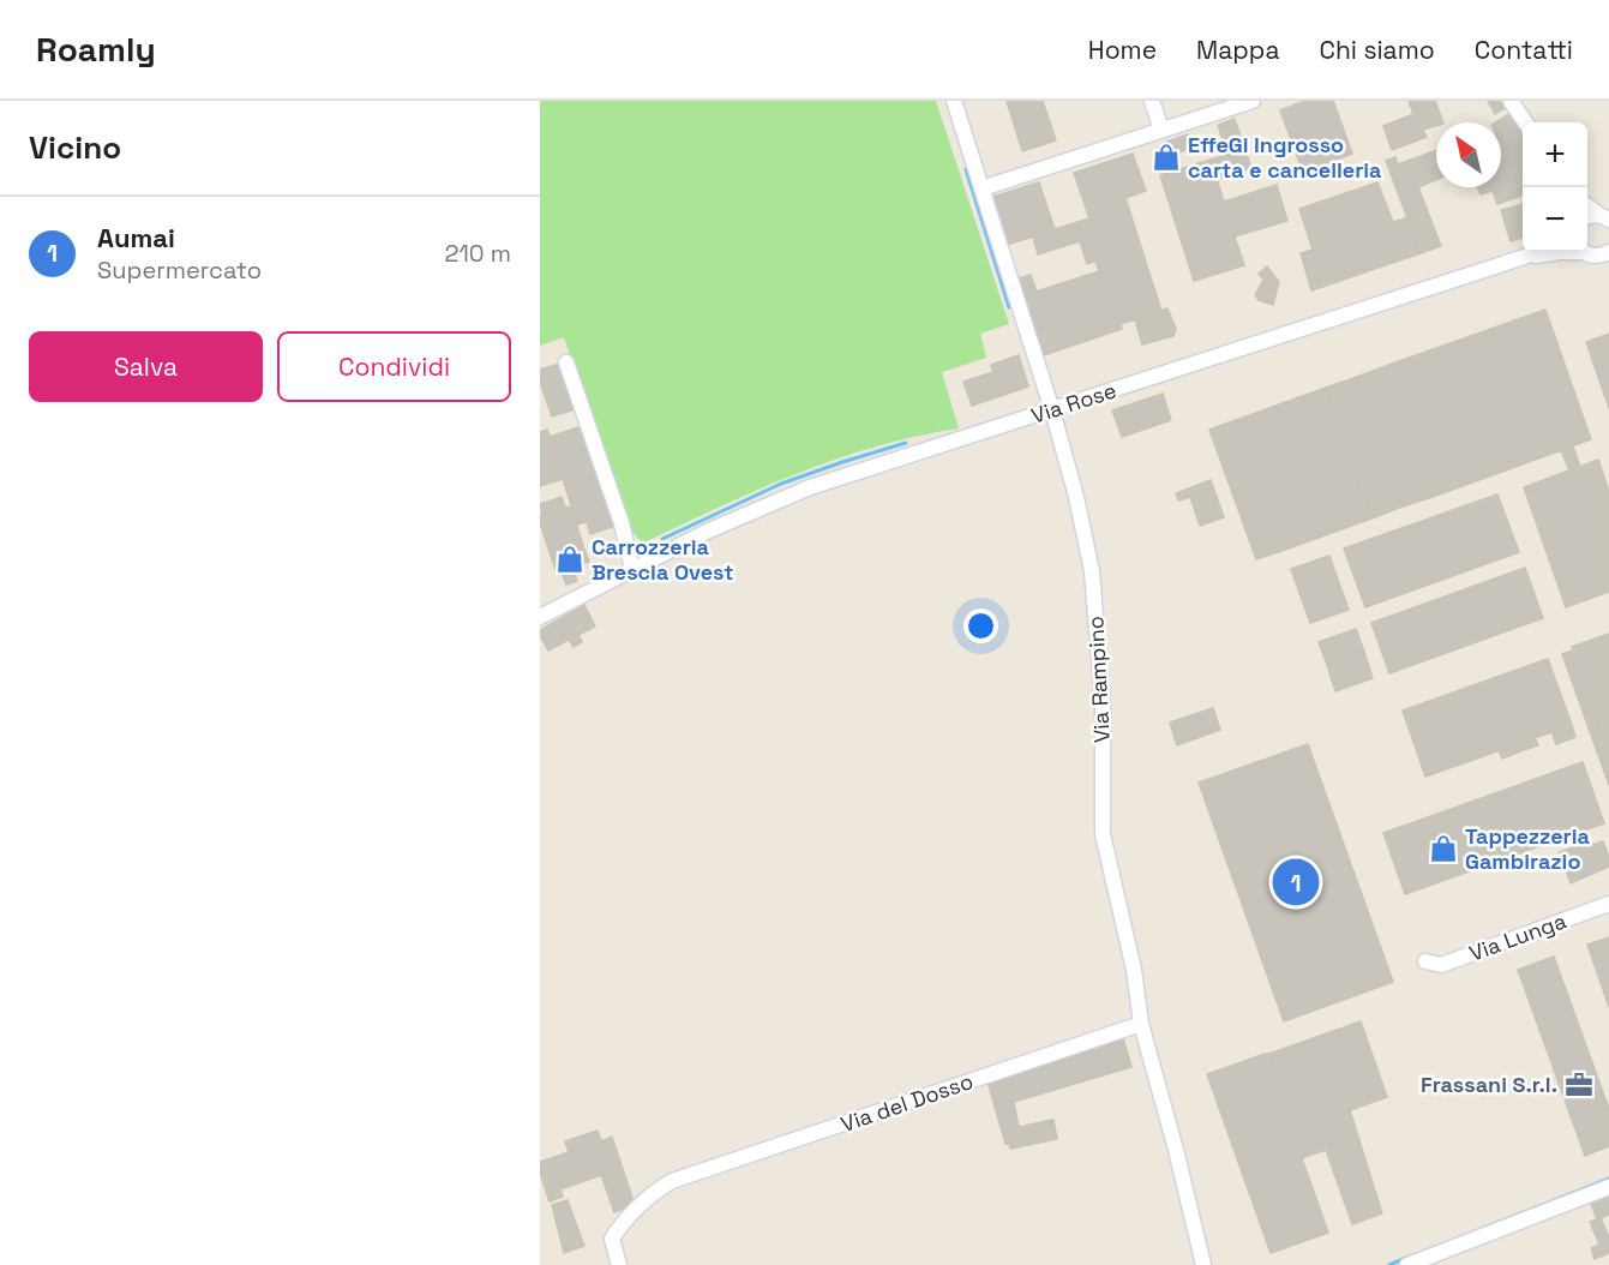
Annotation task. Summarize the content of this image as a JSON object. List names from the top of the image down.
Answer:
{
  "streets": {
    "street": [
      "Via Rose",
      "Via Rampino",
      "Via Lunga",
      "Via del Dosso"
    ]
  },
  "crossings": [
    ["Via Rose", "Via Rampino"],
    ["Via Rampino", "Via del Dosso"]
  ],
  "places": {
    "shop": ["EffeGi Ingrosso carta e cancelleria", "Carrozzeria Brescia Ovest", "Tappezzeria Gambirazio"],
    "office": ["Frassani S.r.l."]
  },
  "north": "top left",
  "page": {
    "header": "Roamly",
    "nav": [
      "Home",
      "Mappa",
      "Chi siamo",
      "Contatti"
    ],
    "heading": "Vicino",
    "map_buttons": ["+", "−"],
    "list": [
      {
        "mark": "1",
        "name": "Aumai",
        "note": "Supermercato",
        "value": "210 m"
      }
    ],
    "buttons": ["Salva", "Condividi"],
    "pins": "1"
  }
}
